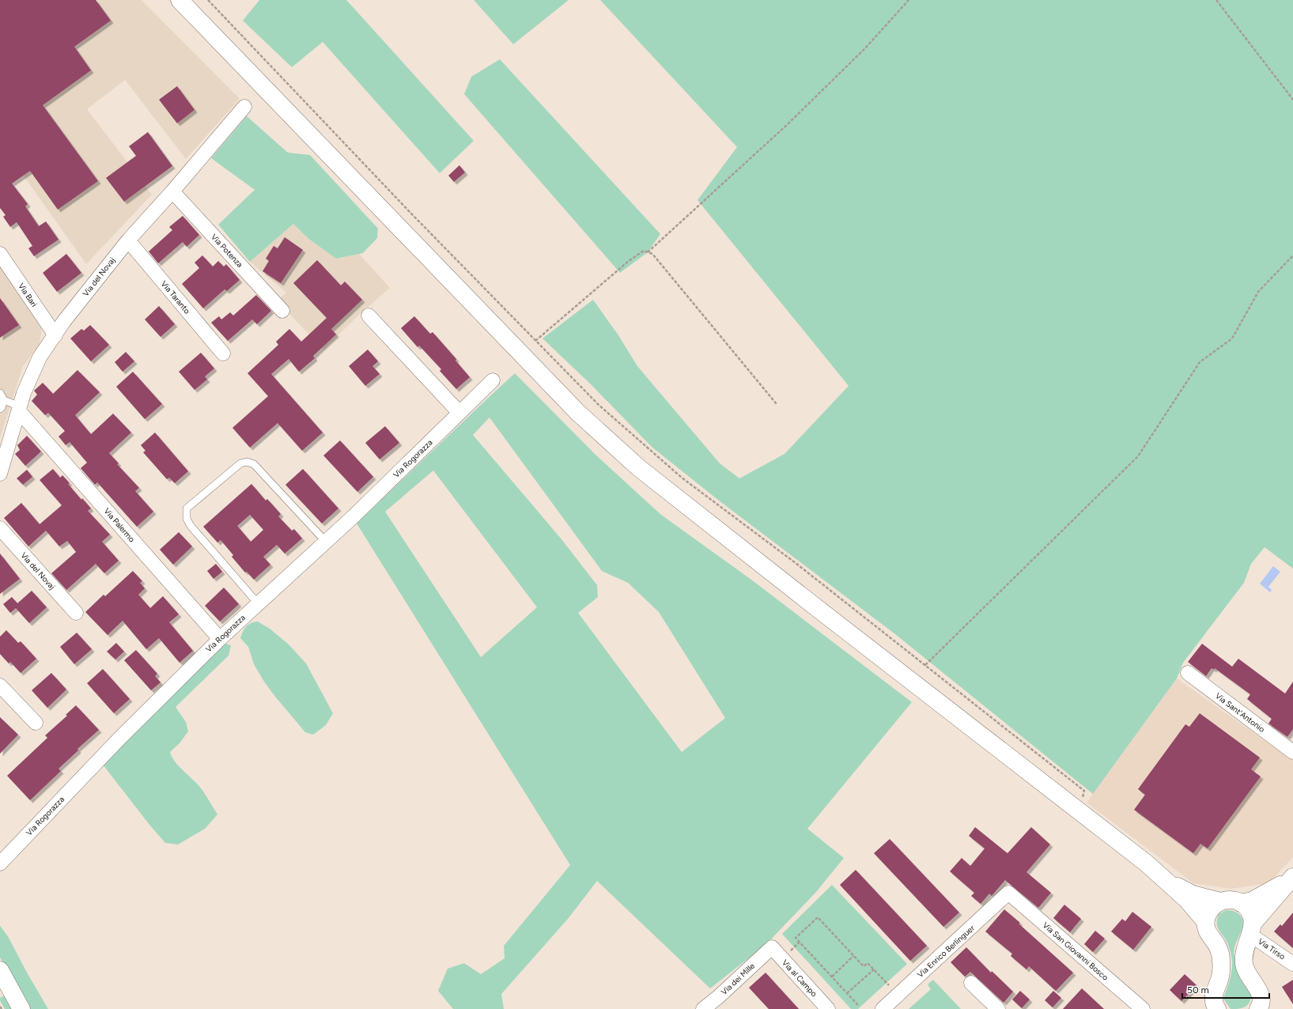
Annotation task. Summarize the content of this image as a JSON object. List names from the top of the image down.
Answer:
{
  "streets": {
    "street": [
      "Via Potenza",
      "Via del Novaj",
      "Via Bari",
      "Via Taranto",
      "Via Rogorazza",
      "Via Palermo",
      "Via Sant'Antonio",
      "Via Tirso",
      "Via Enrico Berlinguer",
      "Via San Giovanni Bosco",
      "Via al Campo",
      "Via dei Mille"
    ]
  },
  "crossings": [
    ["Via Potenza", "Via del Novaj"],
    ["Via del Novaj", "Via Bari"],
    ["Via del Novaj", "Via Taranto"],
    ["Via del Novaj", "Via Palermo"],
    ["Via Rogorazza", "Via Palermo"],
    ["Via Enrico Berlinguer", "Via San Giovanni Bosco"],
    ["Via al Campo", "Via dei Mille"]
  ],
  "scale_bar": "50 m"
}
